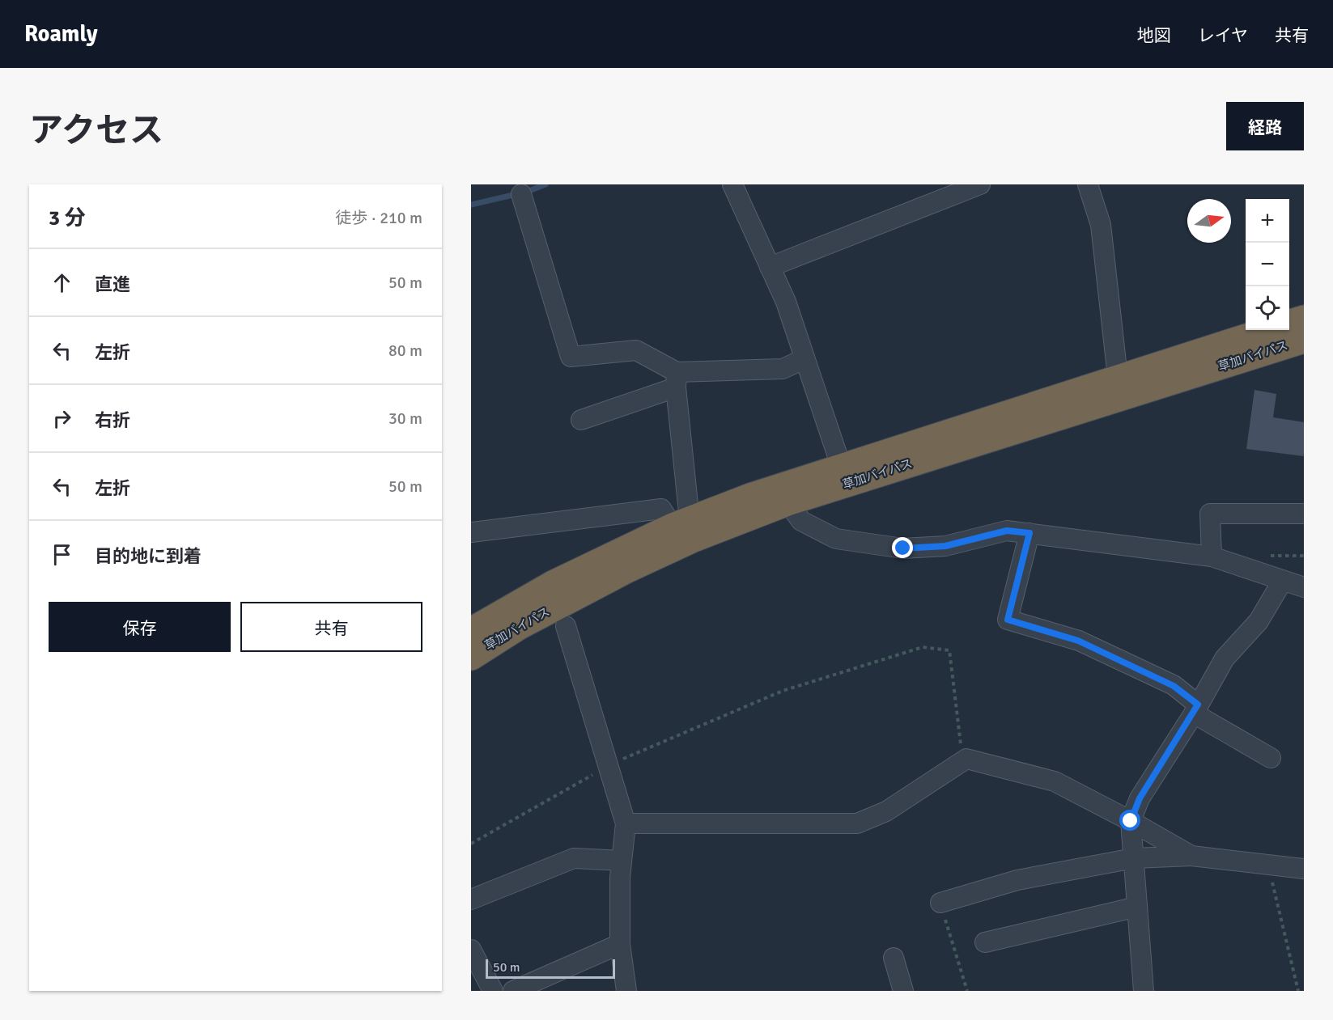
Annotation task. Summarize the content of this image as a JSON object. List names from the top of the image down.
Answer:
{
  "streets": {
    "highway": ["草加バイパス"]
  },
  "scale_bar": "50 m",
  "north": "right",
  "page": {
    "header": "Roamly",
    "nav": ["地図", "レイヤ", "共有"],
    "title": "アクセス",
    "buttons": [
      "経路",
      ["保存", "共有"]
    ],
    "heading": ["3 分", "徒歩 · 210 m"],
    "map_buttons": ["+", "−"],
    "list": [
      ["直進", "50 m"],
      ["左折", "80 m"],
      ["右折", "30 m"],
      ["左折", "50 m"],
      "目的地に到着"
    ],
    "scale": "50 m"
  }
}
